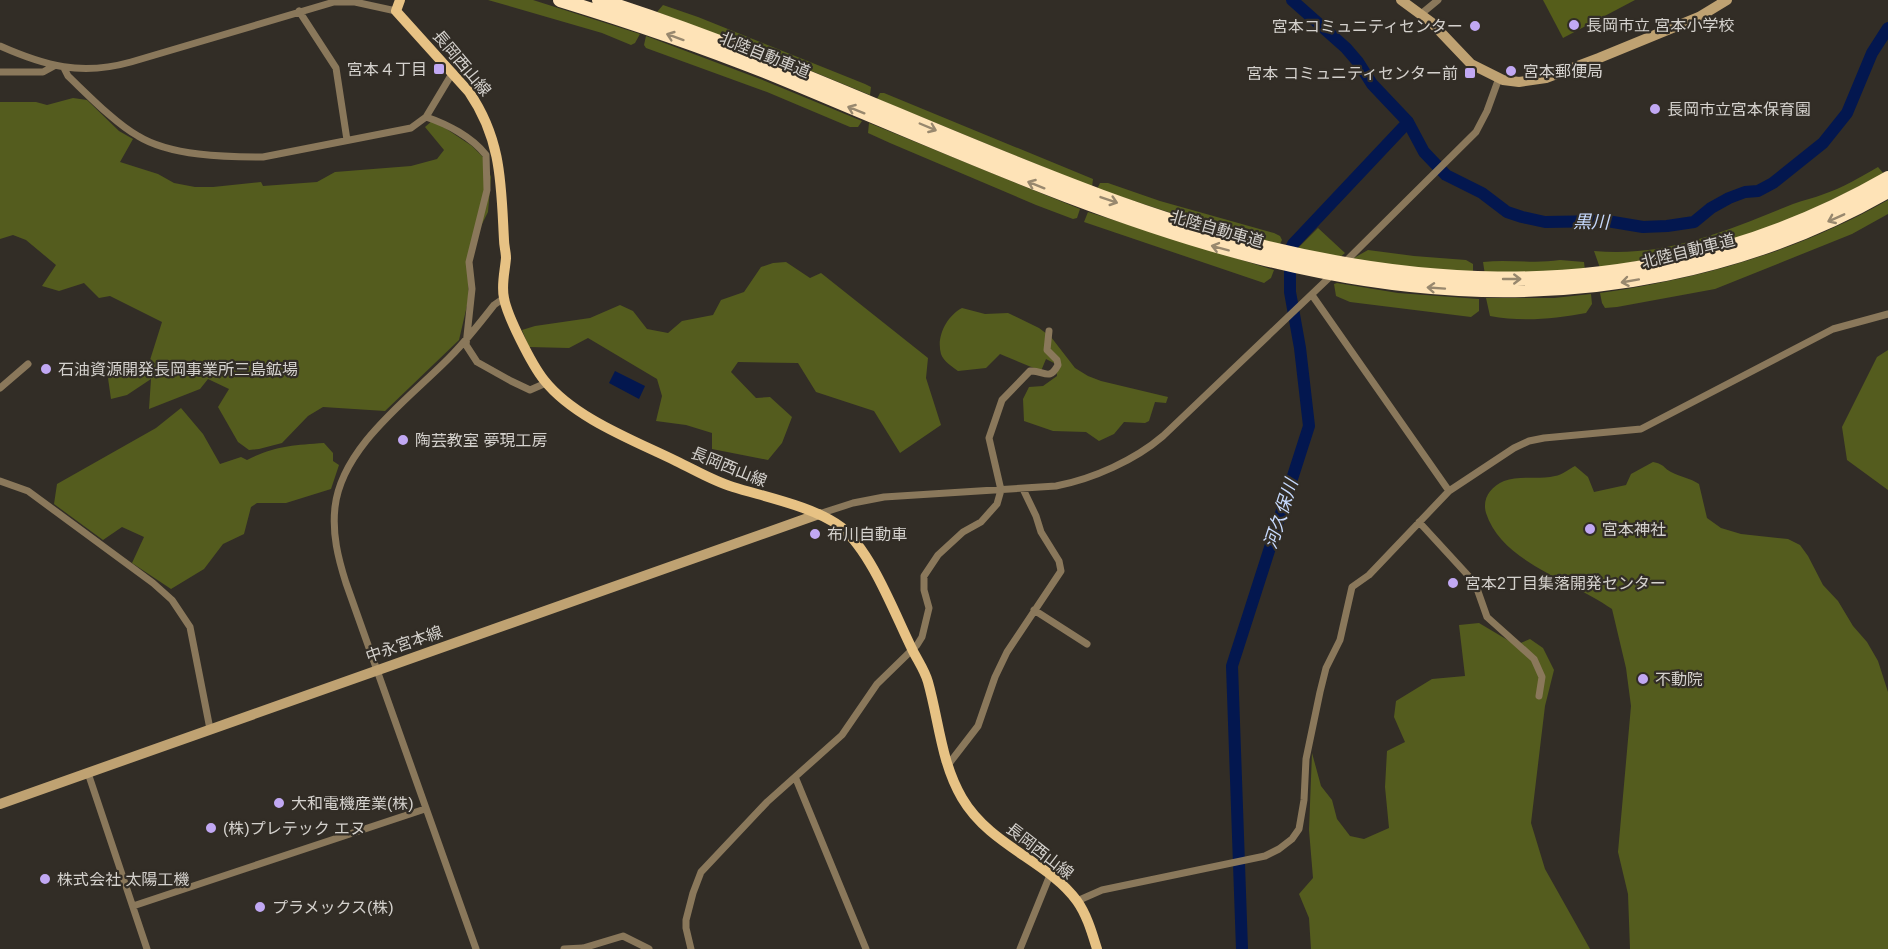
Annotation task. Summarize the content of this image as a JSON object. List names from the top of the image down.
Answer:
{
  "streets": {
    "highway": ["北陸自動車道"],
    "main road": ["長岡西山線", "中永宮本線"]
  },
  "crossings": [
    ["長岡西山線", "中永宮本線"]
  ],
  "water": ["黒川", "河久保川"],
  "places": {
    "other": [
      "長岡市立 宮本小学校",
      "宮本コミュニティセンター",
      "宮本郵便局",
      "長岡市立宮本保育園",
      "石油資源開発長岡事業所三島鉱場",
      "陶芸教室 夢現工房",
      "宮本神社",
      "布川自動車",
      "宮本2丁目集落開発センター",
      "不動院",
      "大和電機産業(株)",
      "(株)プレテック エヌ",
      "株式会社 太陽工機",
      "プラメックス(株)"
    ],
    "transit": ["宮本４丁目", "宮本 コミュニティセンター前"]
  }
}
